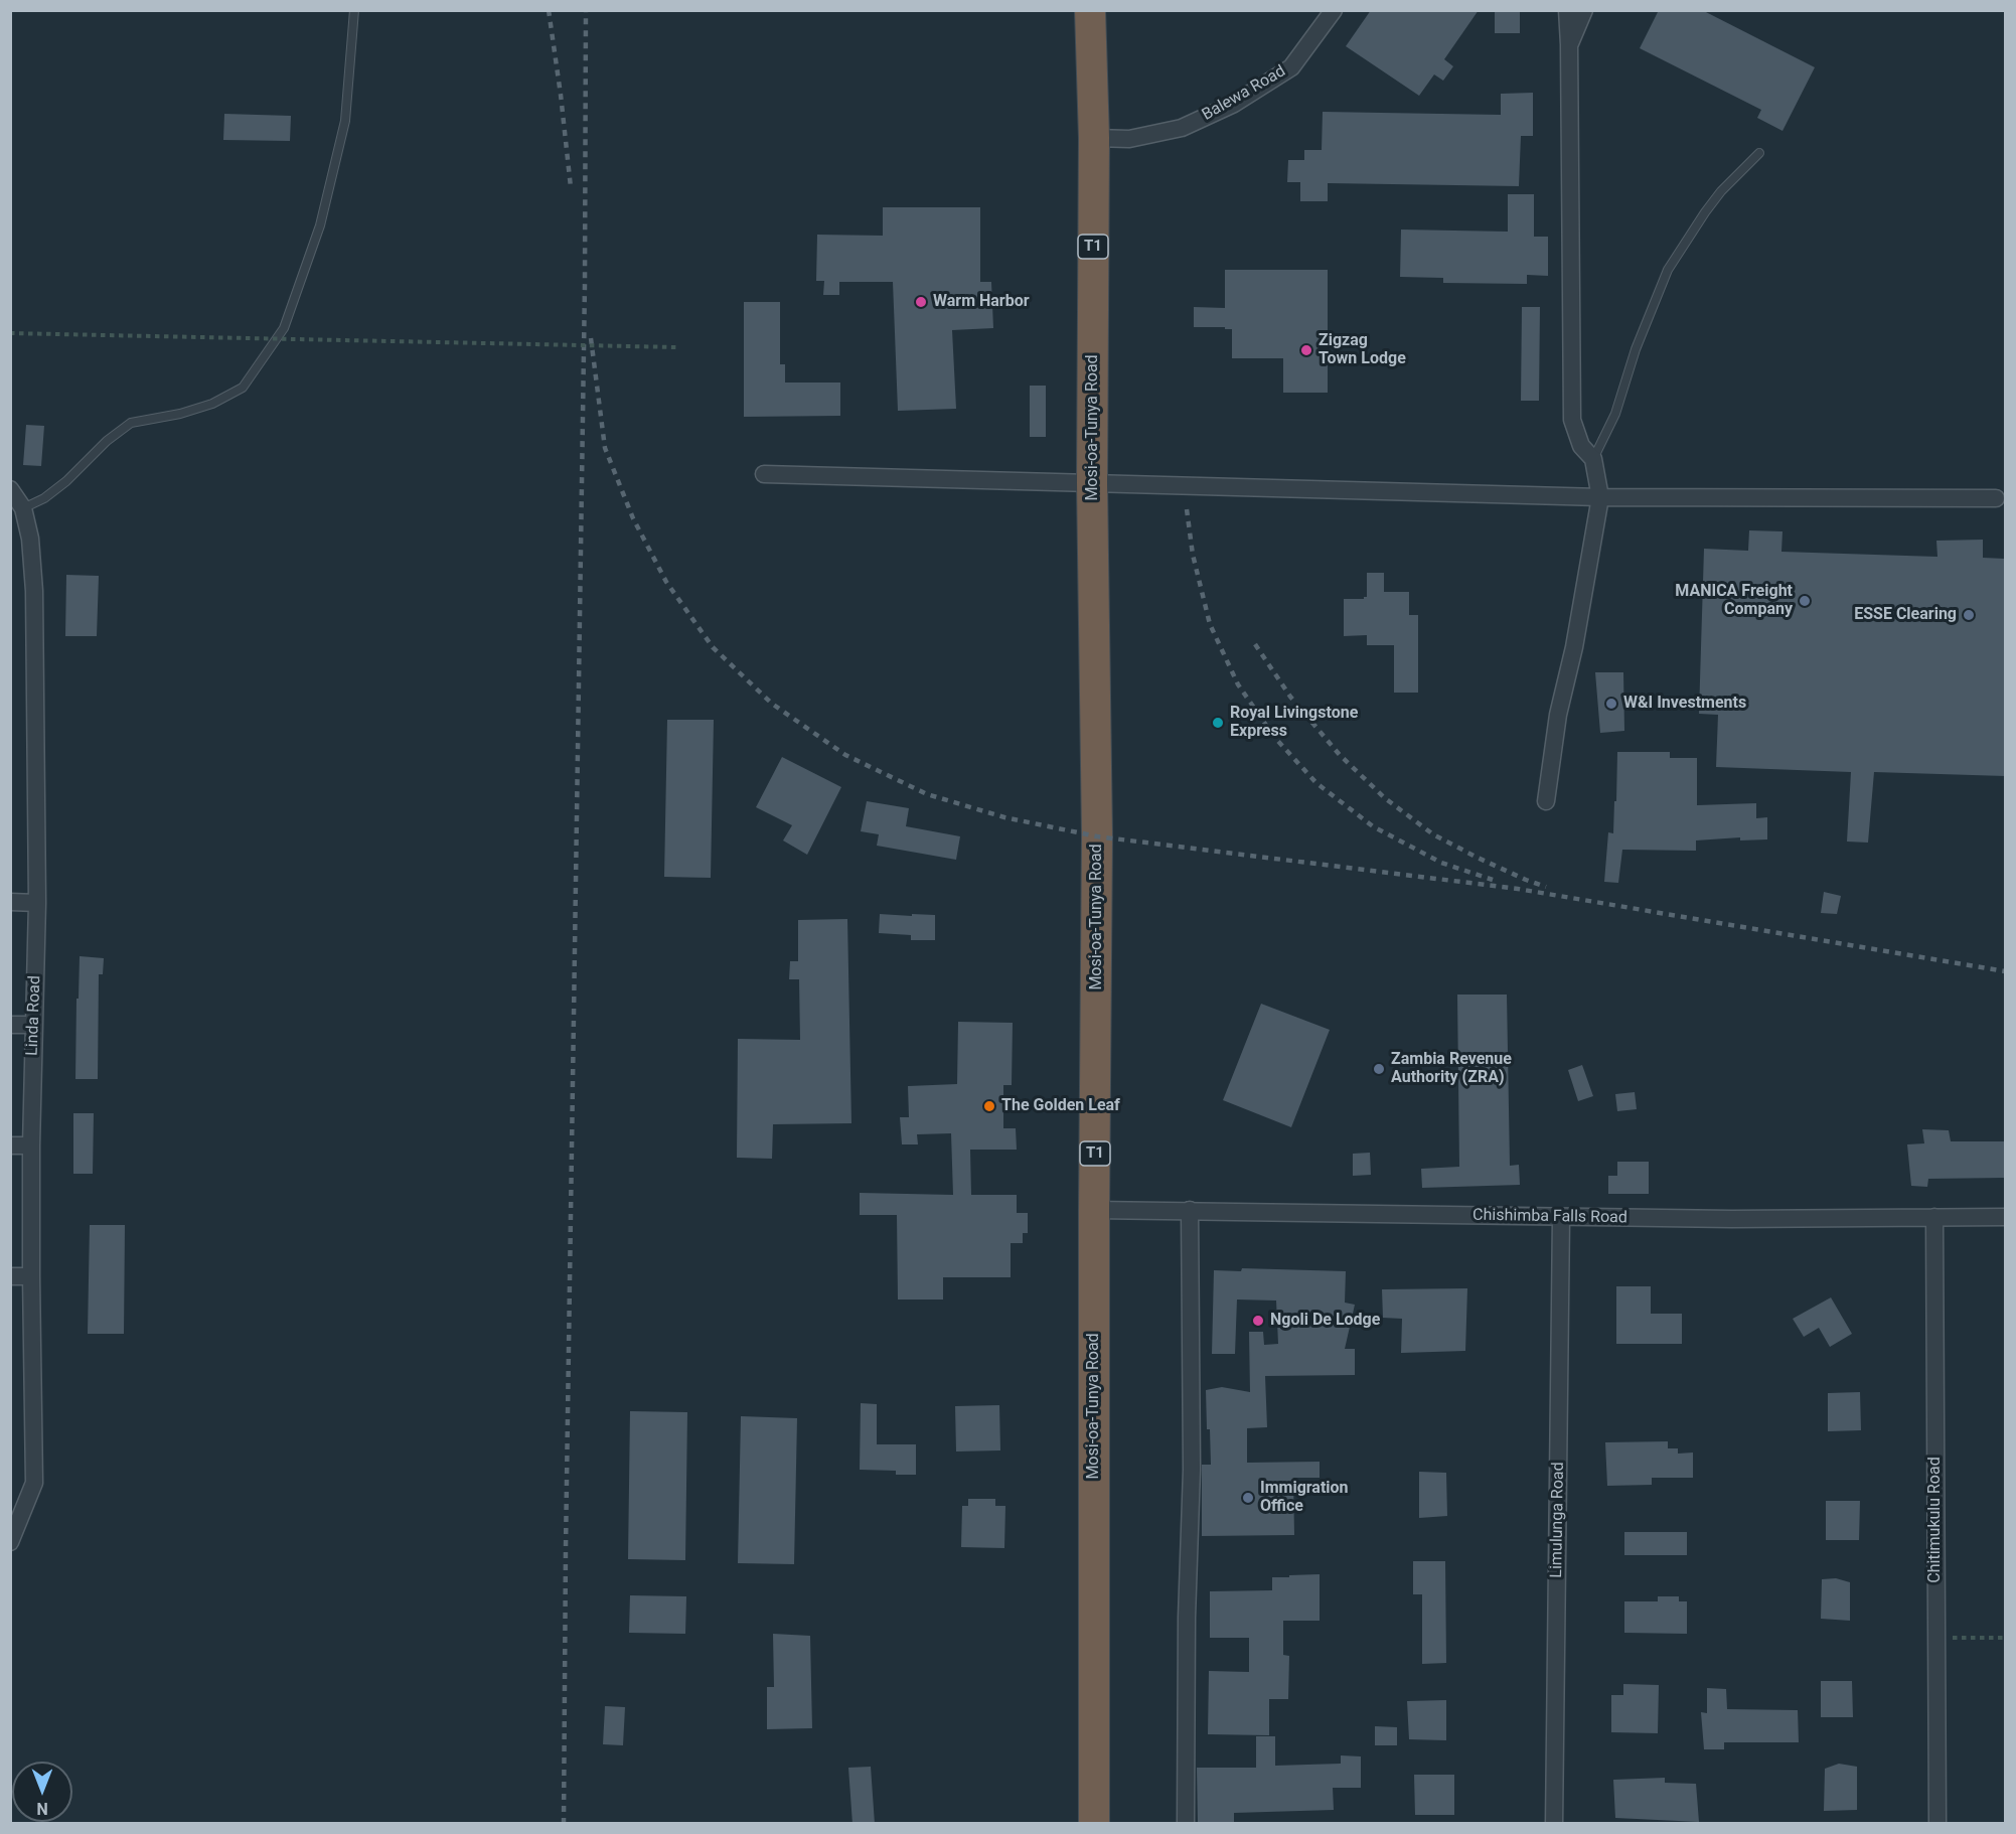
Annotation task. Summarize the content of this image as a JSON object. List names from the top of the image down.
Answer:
{
  "streets": {
    "highway": ["T1", "Mosi-oa-Tunya Road"],
    "street": [
      "Balewa Road",
      "Linda Road",
      "Chishimba Falls Road",
      "Limulunga Road",
      "Chitimukulu Road"
    ]
  },
  "crossings": [
    ["Balewa Road", "Mosi-oa-Tunya Road"],
    ["Mosi-oa-Tunya Road", "Chishimba Falls Road"],
    ["Chishimba Falls Road", "Limulunga Road"],
    ["Chishimba Falls Road", "Chitimukulu Road"]
  ],
  "places": [
    "Warm Harbor",
    "Zigzag Town Lodge",
    "MANICA Freight Company",
    "ESSE Clearing",
    "W&I Investments",
    "Royal Livingstone Express",
    "Zambia Revenue Authority (ZRA)",
    "The Golden Leaf",
    "Ngoli De Lodge",
    "Immigration Office"
  ],
  "north": "bottom"
}
